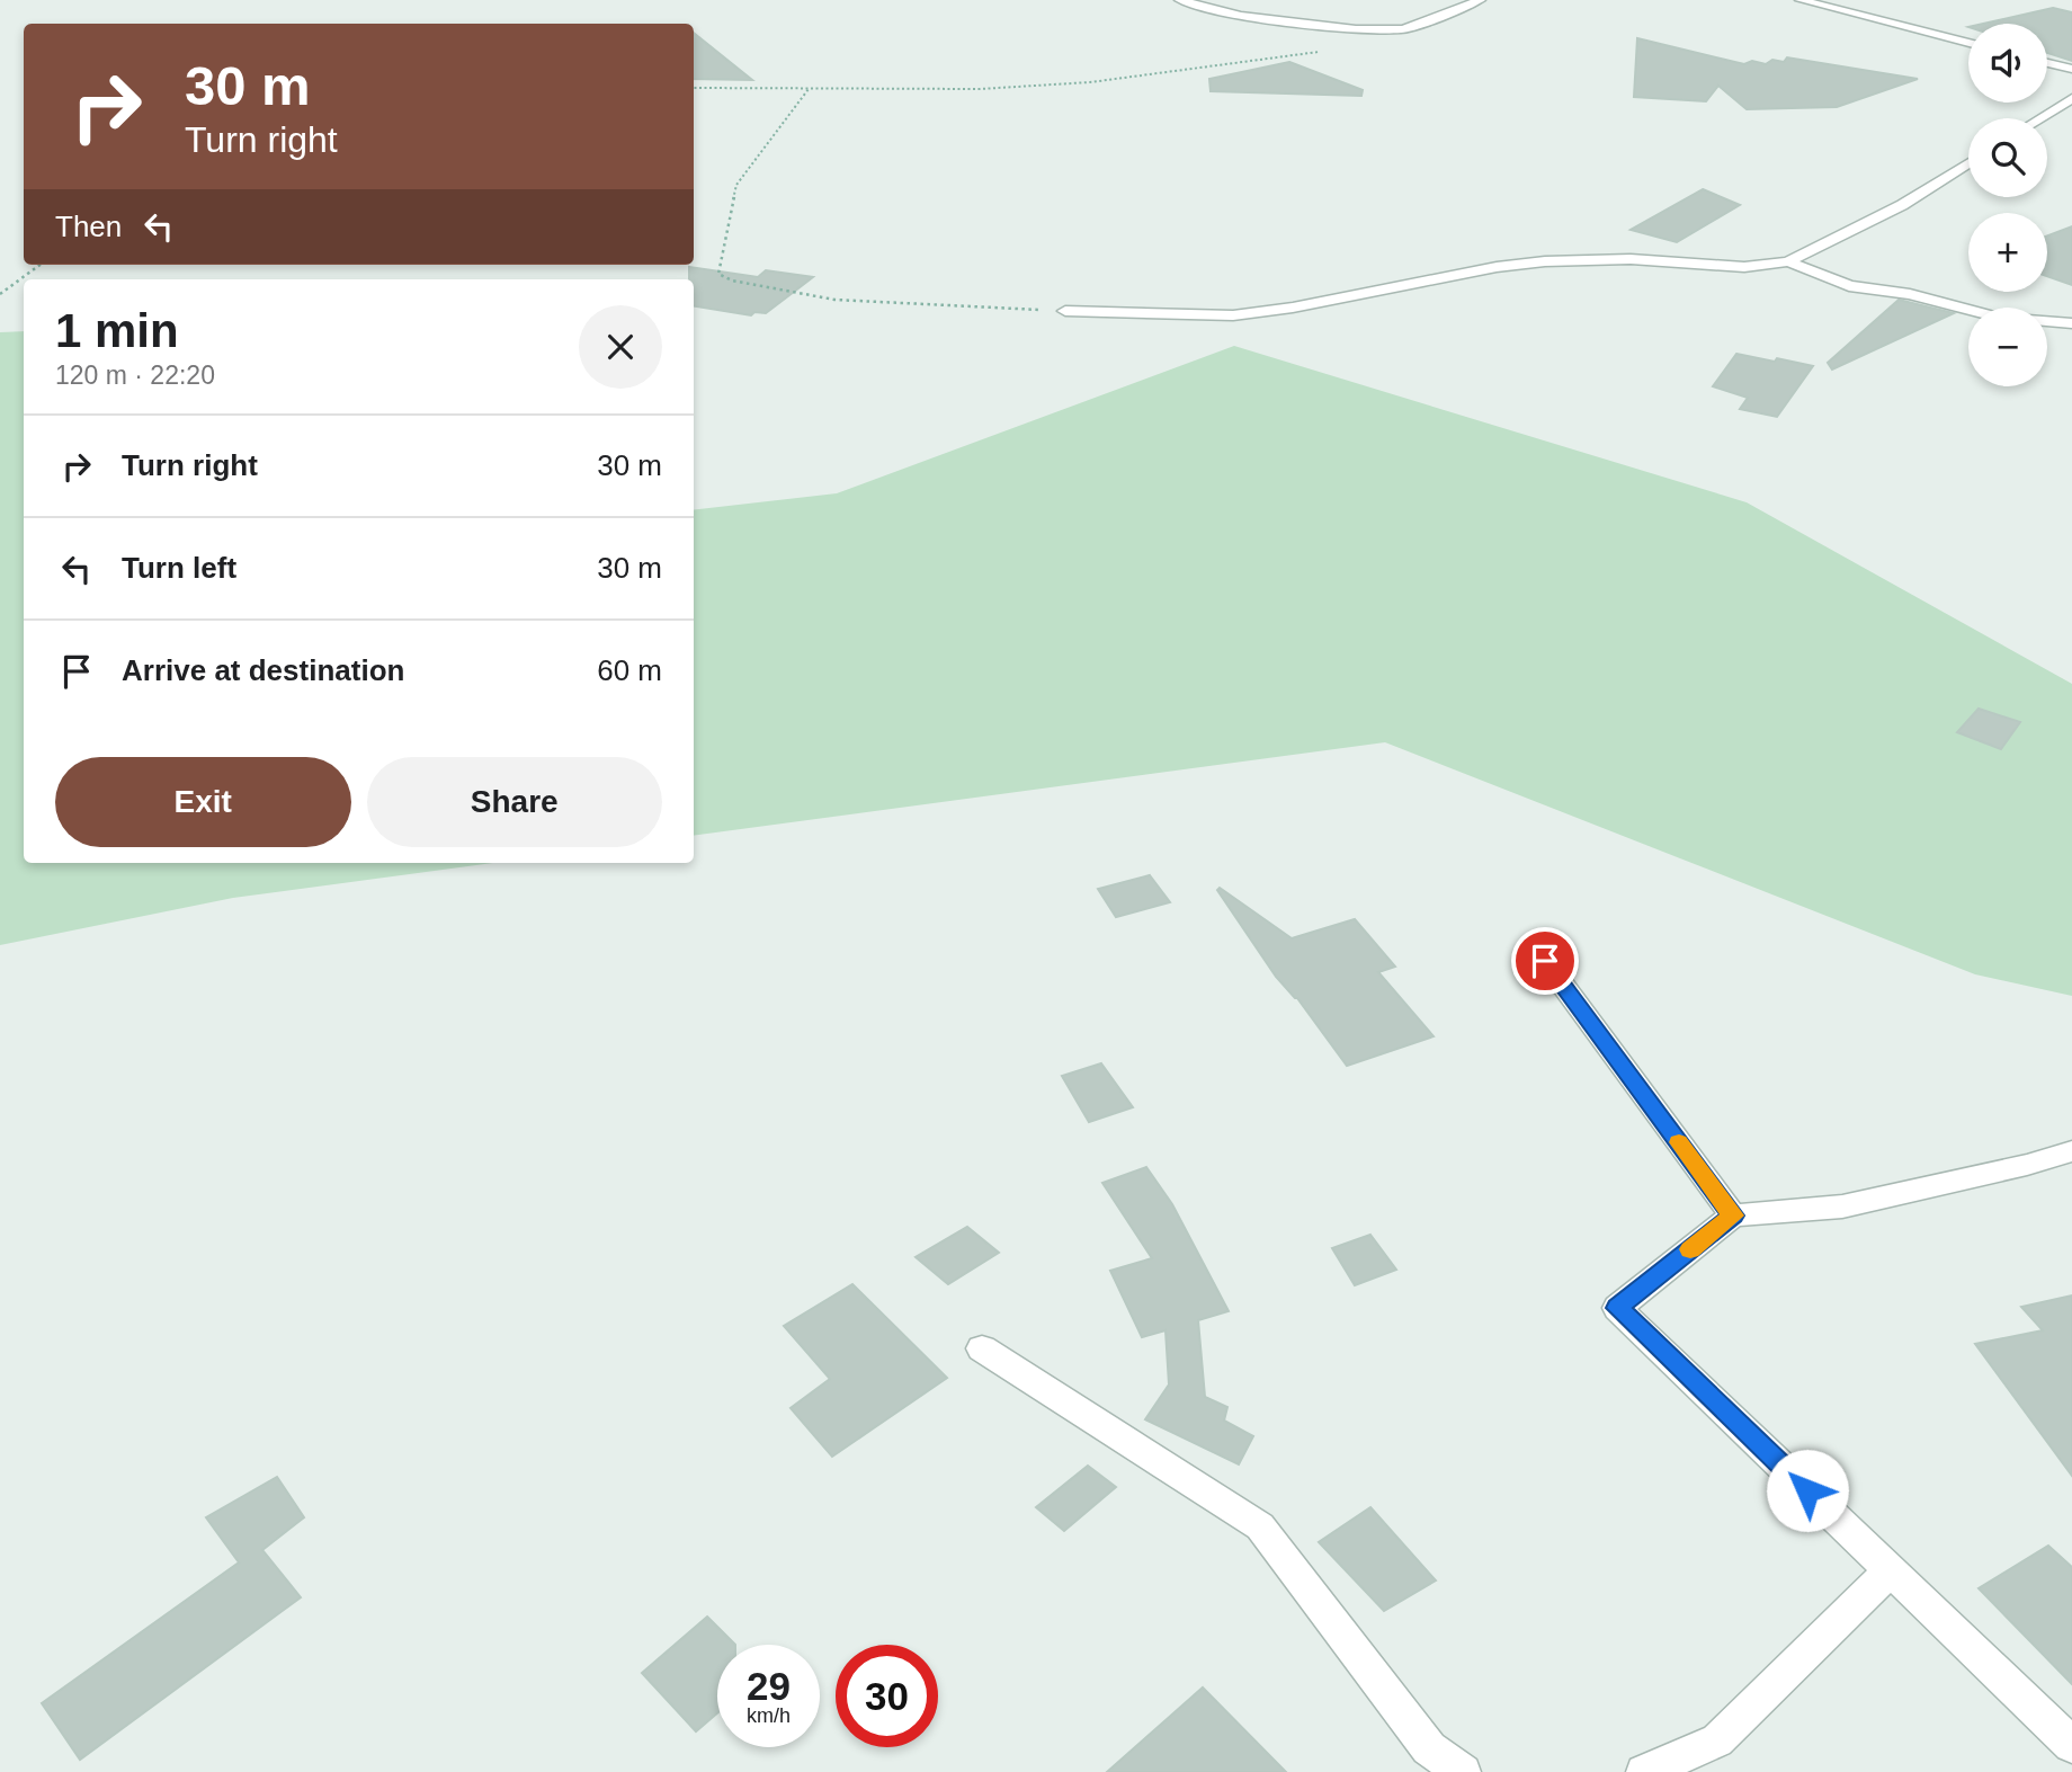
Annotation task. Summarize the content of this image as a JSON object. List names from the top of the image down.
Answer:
{
  "page": {
    "map_buttons": ["+", "−"],
    "turn": ["30 m", "Turn right"],
    "then": "Then",
    "heading": ["1 min", "120 m · 22:20"],
    "list": [
      {
        "name": "Turn right",
        "value": "30 m"
      },
      {
        "name": "Turn left",
        "value": "30 m"
      },
      {
        "name": "Arrive at destination",
        "value": "60 m"
      }
    ],
    "buttons": ["Exit", "Share"],
    "speed": "29 km/h",
    "limit": "30"
  }
}
